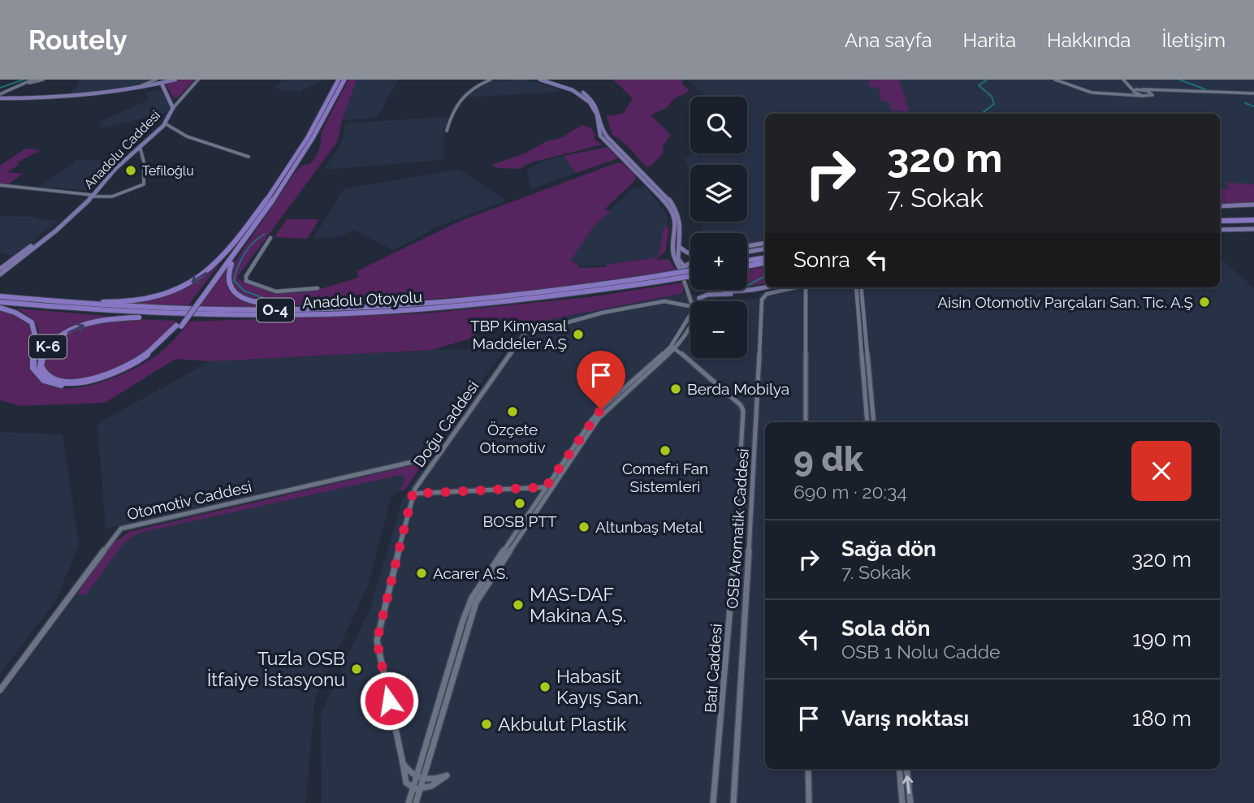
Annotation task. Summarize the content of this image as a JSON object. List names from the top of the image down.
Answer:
{
  "streets": {
    "highway": ["Anadolu Otoyolu", "O-4", "K-6"],
    "main road": ["Anadolu Caddesi"],
    "street": [
      "Doğu Caddesi",
      "Otomotiv Caddesi",
      "OSB Aromatik Caddesi",
      "Batı Caddesi"
    ]
  },
  "crossings": [
    ["Anadolu Otoyolu", "O-4"],
    ["Anadolu Otoyolu", "K-6"]
  ],
  "places": [
    "Tefiloğlu",
    "Aisin Otomotiv Parçaları San. Tic. A.Ş",
    "TBP Kimyasal Maddeler A.Ş",
    "Berda Mobilya",
    "Özçete Otomotiv",
    "Comefri Fan Sistemleri",
    "BOSB PTT",
    "Altunbaş Metal",
    "Acarer A.S.",
    "MAS-DAF Makina A.Ş.",
    "Tuzla OSB İtfaiye İstasyonu",
    "Habasit Kayış San.",
    "Akbulut Plastik"
  ],
  "page": {
    "header": "Routely",
    "nav": [
      "Ana sayfa",
      "Harita",
      "Hakkında",
      "İletişim"
    ],
    "map_buttons": ["+", "−"],
    "turn": ["320 m", "7. Sokak"],
    "then": "Sonra",
    "heading": ["9 dk", "690 m · 20:34"],
    "list": [
      {
        "name": "Sağa dön",
        "note": "7. Sokak",
        "value": "320 m"
      },
      {
        "name": "Sola dön",
        "note": "OSB 1 Nolu Cadde",
        "value": "190 m"
      },
      {
        "name": "Varış noktası",
        "value": "180 m"
      }
    ]
  }
}
